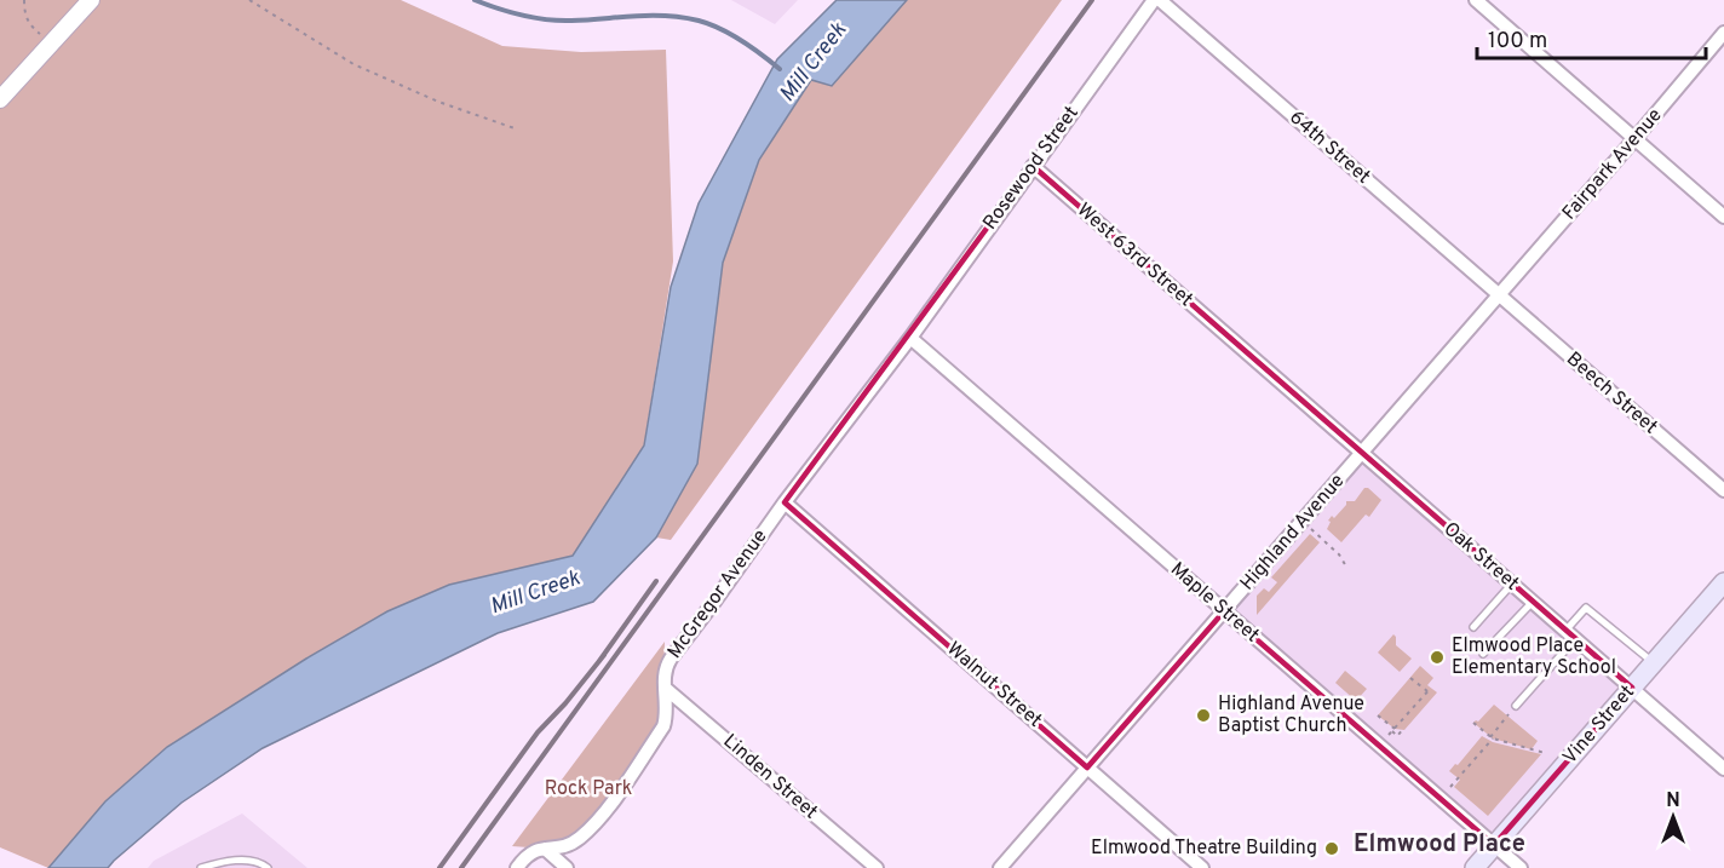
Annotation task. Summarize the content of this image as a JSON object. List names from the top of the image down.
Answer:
{
  "streets": {
    "main road": ["Vine Street"],
    "street": [
      "64th Street",
      "Fairpark Avenue",
      "Rosewood Street",
      "West 63rd Street",
      "Beech Street",
      "Highland Avenue",
      "Oak Street",
      "McGregor Avenue",
      "Maple Street",
      "Walnut Street",
      "Linden Street"
    ]
  },
  "crossings": [
    ["64th Street", "Fairpark Avenue"],
    ["64th Street", "Beech Street"],
    ["64th Street", "Highland Avenue"],
    ["Fairpark Avenue", "Beech Street"],
    ["Fairpark Avenue", "Highland Avenue"],
    ["Rosewood Street", "West 63rd Street"],
    ["Rosewood Street", "McGregor Avenue"],
    ["Rosewood Street", "Maple Street"],
    ["West 63rd Street", "Oak Street"],
    ["Beech Street", "Highland Avenue"],
    ["Highland Avenue", "Oak Street"],
    ["Highland Avenue", "Maple Street"],
    ["Highland Avenue", "Walnut Street"],
    ["Oak Street", "Vine Street"],
    ["McGregor Avenue", "Maple Street"],
    ["McGregor Avenue", "Walnut Street"],
    ["McGregor Avenue", "Linden Street"],
    ["Maple Street", "Vine Street"]
  ],
  "districts": ["Elmwood Place"],
  "water": ["Mill Creek"],
  "parks": ["Rock Park"],
  "places": ["Elmwood Place Elementary School", "Highland Avenue Baptist Church", "Elmwood Theatre Building"],
  "scale_bar": "100 m",
  "north": "top"
}
